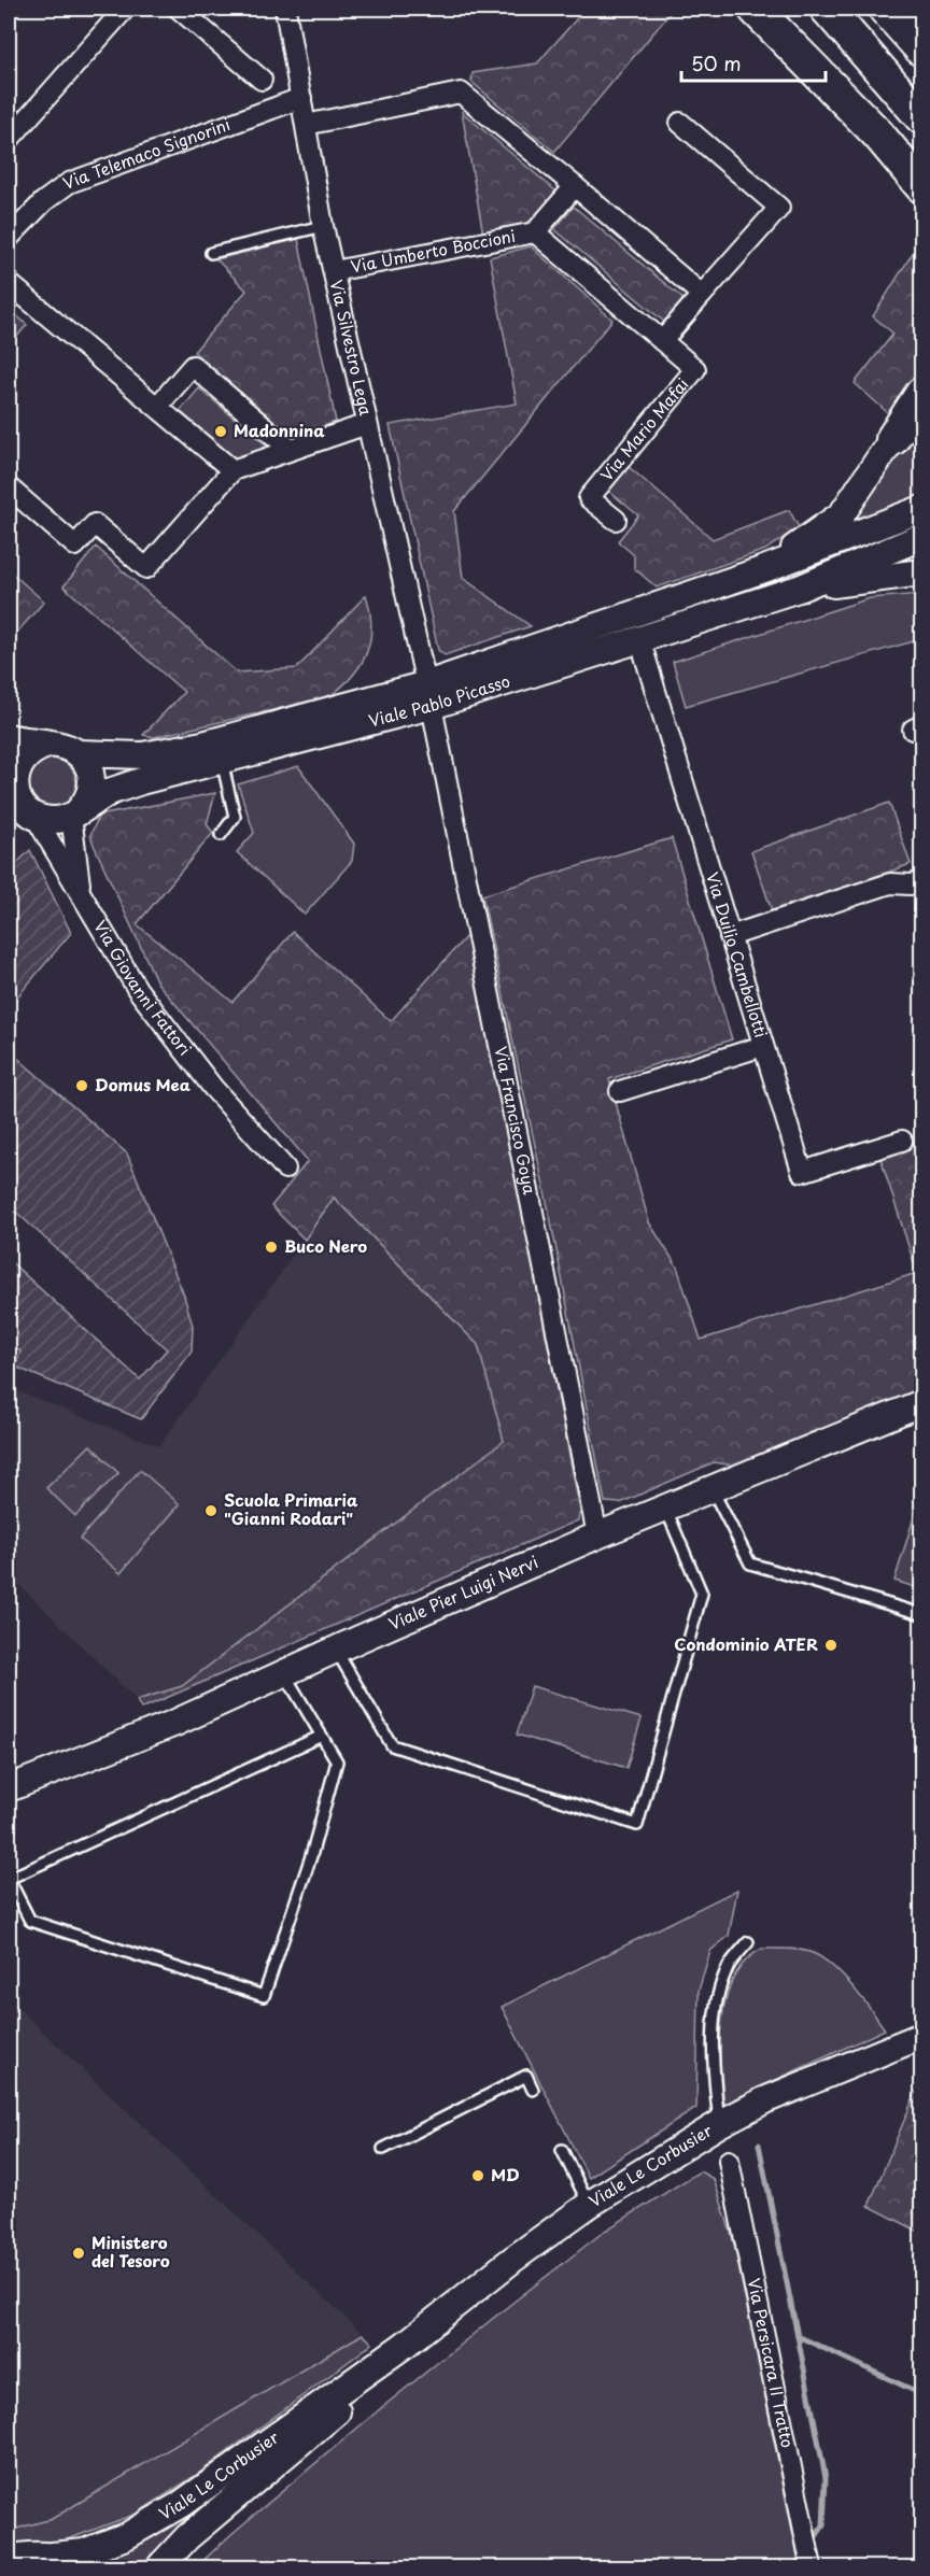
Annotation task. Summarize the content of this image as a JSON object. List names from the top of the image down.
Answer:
{
  "streets": {
    "street": [
      "Via Telemaco Signorini",
      "Via Umberto Boccioni",
      "Via Silvestro Lega",
      "Via Mario Mafai",
      "Viale Pablo Picasso",
      "Via Duilio Cambellotti",
      "Via Giovanni Fattori",
      "Via Francisco Goya",
      "Viale Pier Luigi Nervi",
      "Viale Le Corbusier",
      "Via Persicara II Tratto"
    ]
  },
  "crossings": [
    ["Via Telemaco Signorini", "Via Silvestro Lega"],
    ["Via Umberto Boccioni", "Via Silvestro Lega"],
    ["Via Silvestro Lega", "Viale Pablo Picasso"],
    ["Via Silvestro Lega", "Via Francisco Goya"],
    ["Viale Pablo Picasso", "Via Duilio Cambellotti"],
    ["Viale Pablo Picasso", "Via Giovanni Fattori"],
    ["Viale Pablo Picasso", "Via Francisco Goya"],
    ["Via Francisco Goya", "Viale Pier Luigi Nervi"]
  ],
  "places": [
    "Madonnina",
    "Domus Mea",
    "Buco Nero",
    "Scuola Primaria \"Gianni Rodari\"",
    "Condominio ATER",
    "MD",
    "Ministero del Tesoro"
  ],
  "scale_bar": "50 m"
}
